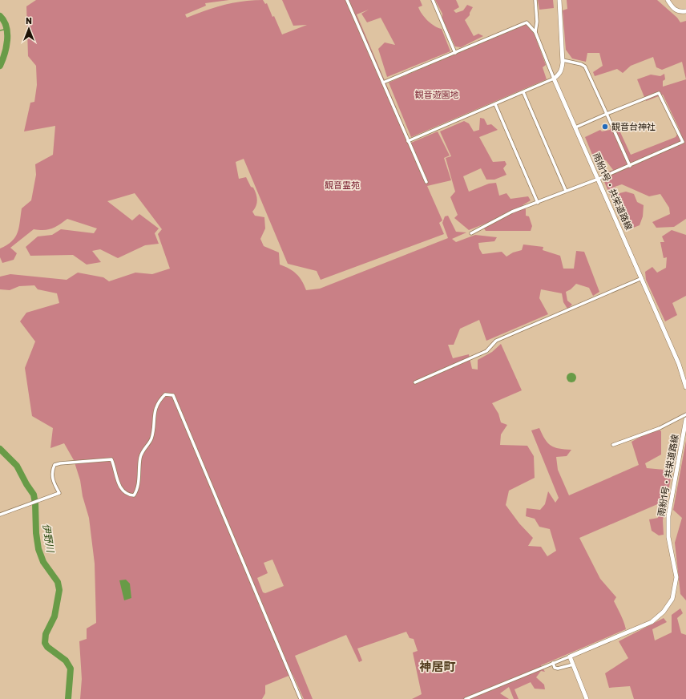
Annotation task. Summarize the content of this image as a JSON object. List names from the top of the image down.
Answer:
{
  "streets": {
    "street": ["雨紛1号・共栄道路線"]
  },
  "districts": ["神居町"],
  "water": ["伊野川"],
  "parks": ["観音遊園地", "観音霊苑"],
  "places": ["観音台神社"],
  "north": "top"
}
